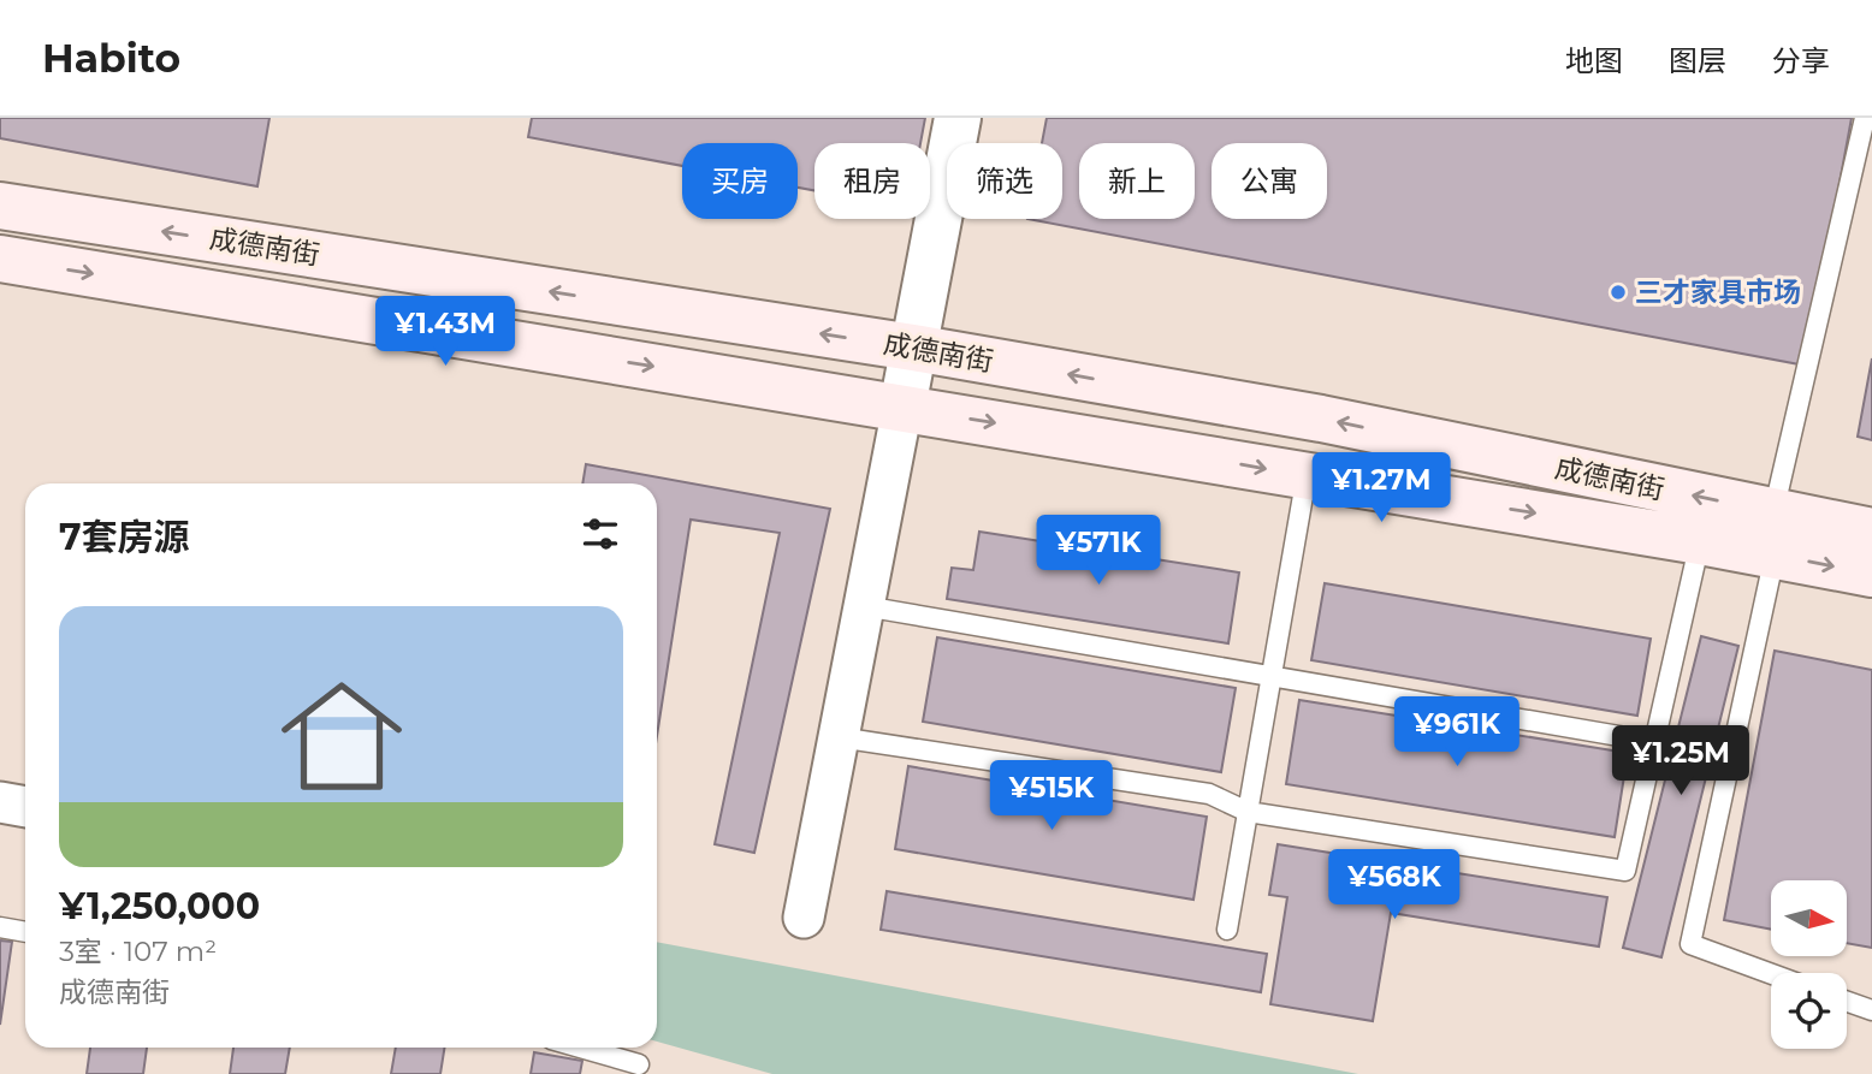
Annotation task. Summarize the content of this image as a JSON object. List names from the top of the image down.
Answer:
{
  "streets": {
    "main road": ["成德南街"]
  },
  "places": ["三才家具市场"],
  "north": "right",
  "page": {
    "header": "Habito",
    "nav": ["地图", "图层", "分享"],
    "chip": [
      "买房",
      "租房",
      "筛选",
      "新上",
      "公寓"
    ],
    "price": [
      "¥1.43M",
      "¥1.27M",
      "¥571K",
      "¥961K",
      "¥1.25M",
      "¥515K",
      "¥568K"
    ],
    "heading": "7套房源",
    "list": [
      {
        "name": "¥1,250,000",
        "note": "3室 · 107 m² · 成德南街"
      }
    ]
  }
}
